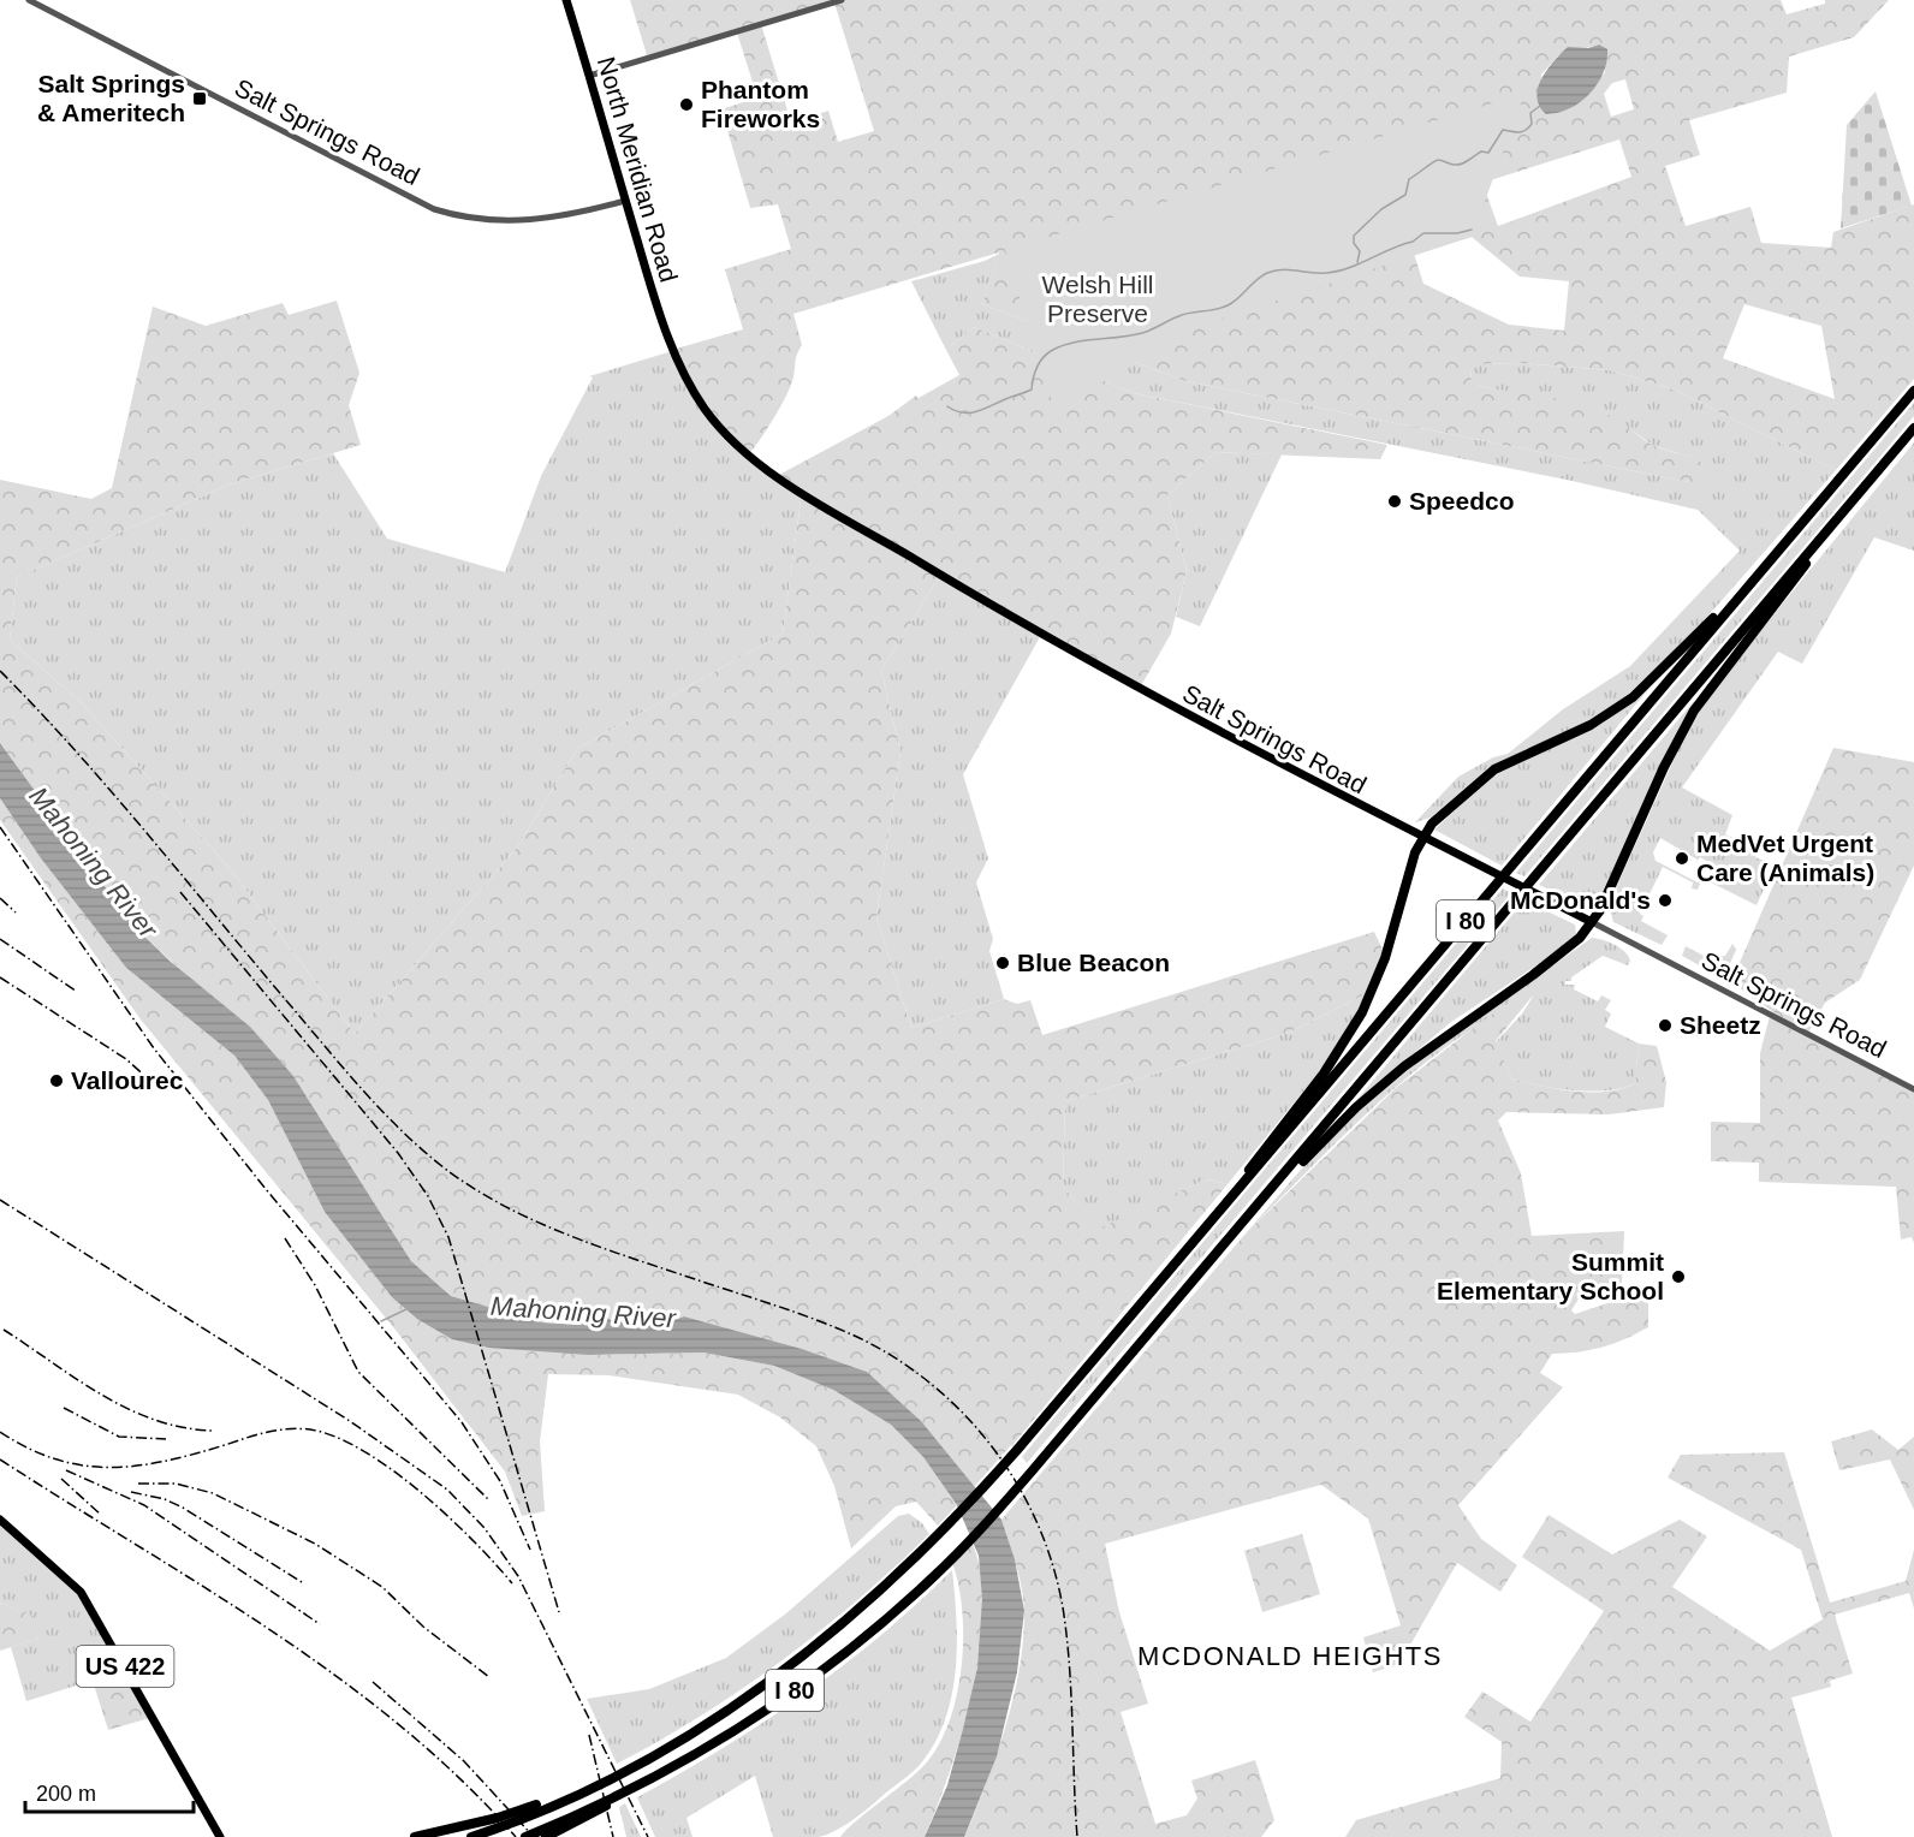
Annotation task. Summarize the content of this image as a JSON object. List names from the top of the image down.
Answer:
{
  "streets": {
    "highway": ["I 80"],
    "main road": ["Salt Springs Road", "North Meridian Road", "US 422"]
  },
  "crossings": [
    ["Salt Springs Road", "North Meridian Road"]
  ],
  "districts": ["MCDONALD HEIGHTS"],
  "water": ["Mahoning River"],
  "parks": ["Welsh Hill Preserve"],
  "places": {
    "transit": ["Salt Springs & Ameritech"],
    "other": [
      "Phantom Fireworks",
      "Speedco",
      "MedVet Urgent Care (Animals)",
      "McDonald's",
      "Blue Beacon",
      "Sheetz",
      "Vallourec",
      "Summit Elementary School"
    ]
  },
  "scale_bar": "200 m"
}
